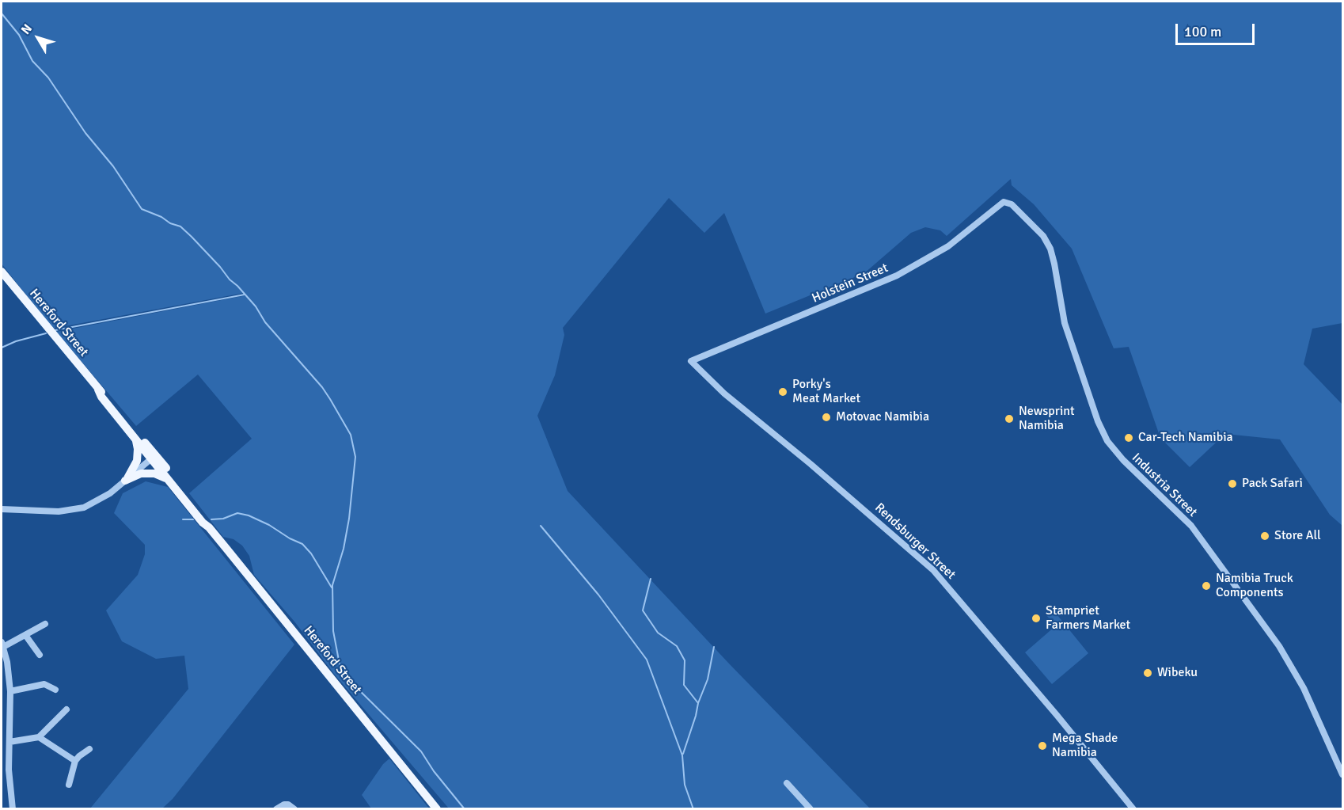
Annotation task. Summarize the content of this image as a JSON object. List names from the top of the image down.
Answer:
{
  "streets": {
    "main road": ["Hereford Street"],
    "street": ["Holstein Street", "Industria Street", "Rendsburger Street"]
  },
  "crossings": [
    ["Holstein Street", "Industria Street"],
    ["Holstein Street", "Rendsburger Street"]
  ],
  "places": [
    "Porky's Meat Market",
    "Motovac Namibia",
    "Newsprint Namibia",
    "Car-Tech Namibia",
    "Pack Safari",
    "Store All",
    "Namibia Truck Components",
    "Stampriet Farmers Market",
    "Wibeku",
    "Mega Shade Namibia"
  ],
  "scale_bar": "100 m",
  "north": "top left"
}
